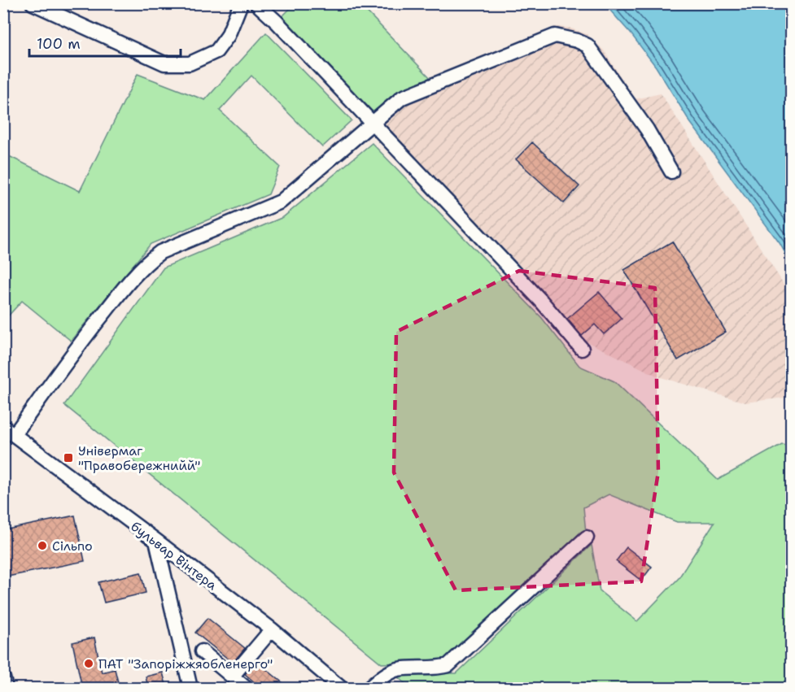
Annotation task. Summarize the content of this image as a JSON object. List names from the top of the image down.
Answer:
{
  "streets": {
    "street": ["бульвар Вінтера"]
  },
  "places": {
    "transit": ["Універмаг \"Правобережнийй\""],
    "other": ["Сільпо", "ПАТ \"Запоріжжяобленерго\""]
  },
  "scale_bar": "100 m"
}
